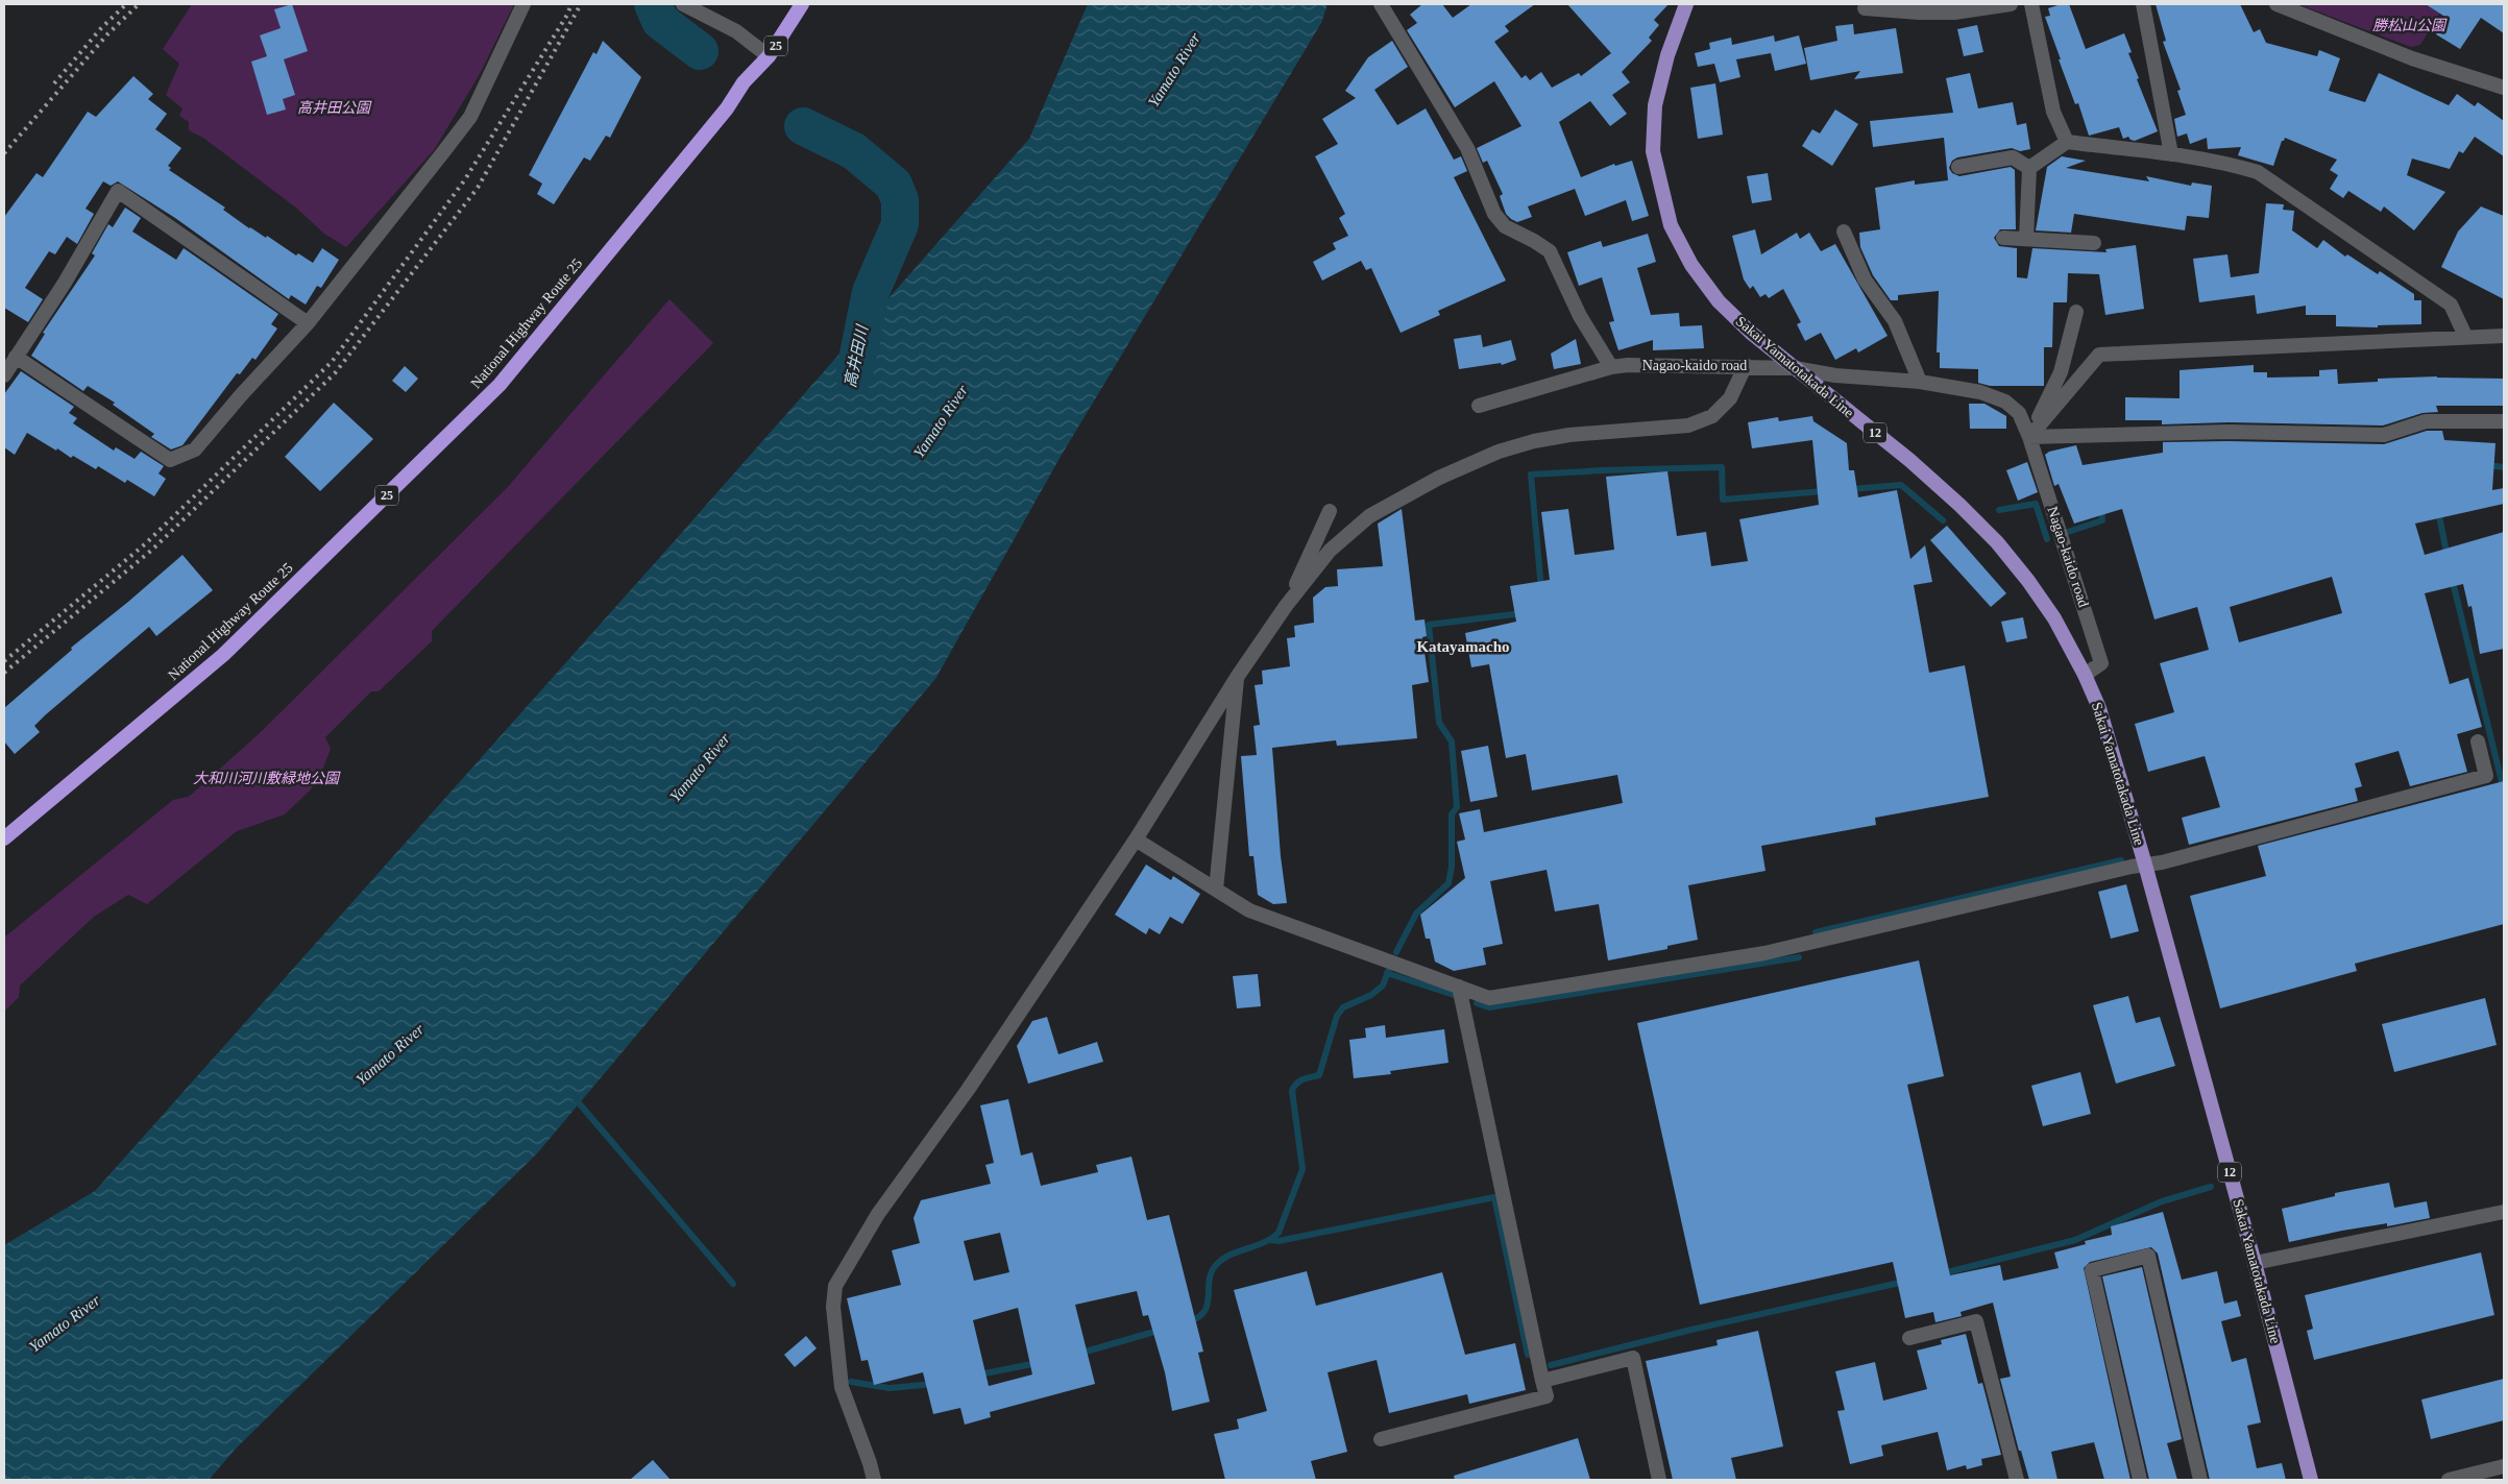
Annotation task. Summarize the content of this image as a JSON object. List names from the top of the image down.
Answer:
{
  "streets": {
    "highway": ["25", "National Highway Route 25"],
    "main road": ["Sakai Yamatotakada Line", "12"],
    "street": ["Nagao-kaido road"]
  },
  "crossings": [
    ["Nagao-kaido road", "Sakai Yamatotakada Line"]
  ],
  "districts": ["Katayamacho"],
  "water": ["Yamato River", "高井田川"],
  "parks": ["勝松山公園", "高井田公園", "大和川河川敷緑地公園"]
}
